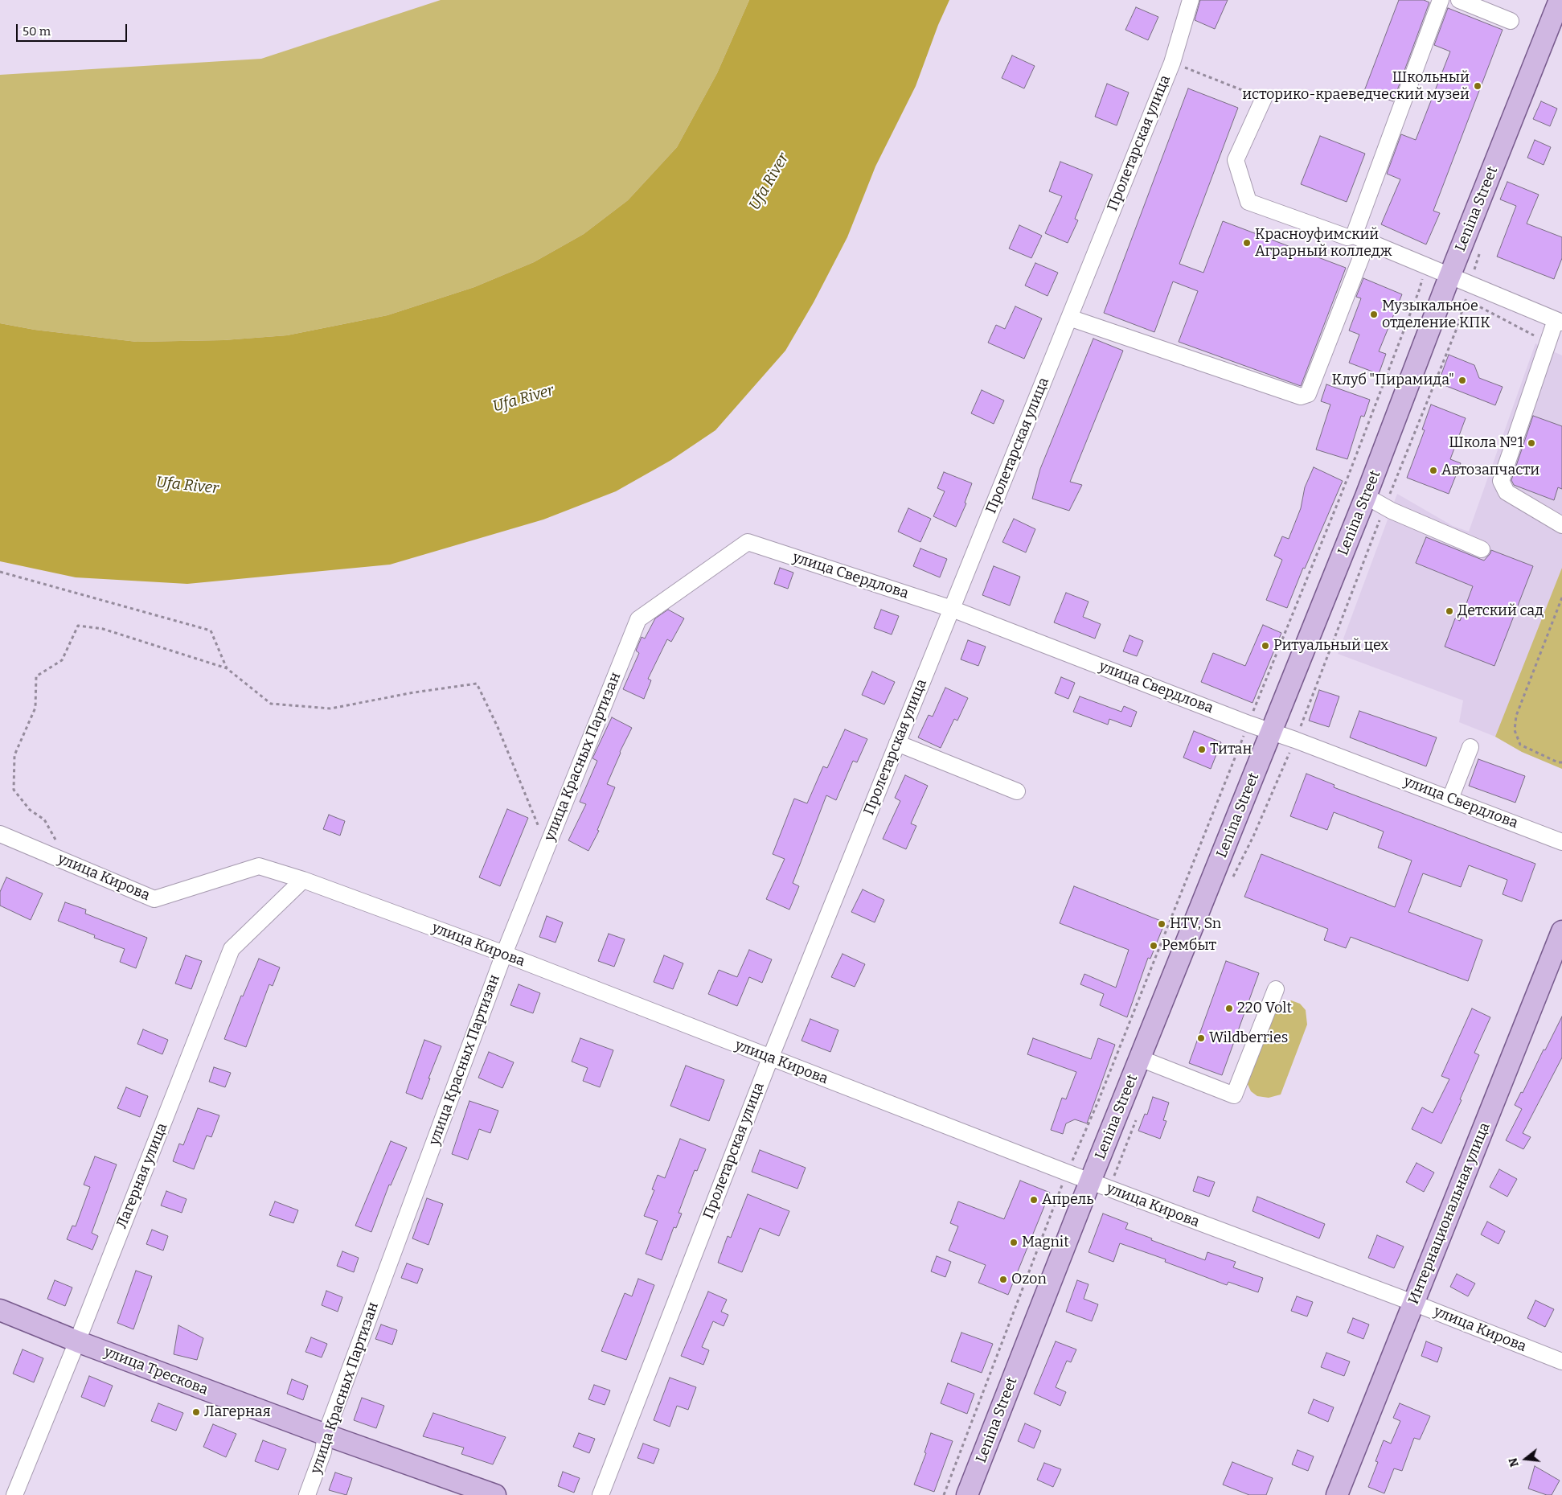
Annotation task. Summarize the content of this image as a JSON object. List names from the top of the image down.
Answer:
{
  "streets": {
    "main road": ["Lenina Street", "Интернациональная улица", "улица Трескова"],
    "street": [
      "Пролетарская улица",
      "улица Свердлова",
      "улица Красных Партизан",
      "улица Кирова",
      "Лагерная улица"
    ]
  },
  "crossings": [
    ["Пролетарская улица", "улица Свердлова"],
    ["Пролетарская улица", "улица Кирова"],
    ["Lenina Street", "улица Свердлова"],
    ["Lenina Street", "улица Кирова"],
    ["улица Свердлова", "улица Красных Партизан"],
    ["улица Красных Партизан", "улица Кирова"],
    ["улица Красных Партизан", "улица Трескова"],
    ["улица Кирова", "Лагерная улица"],
    ["улица Кирова", "Интернациональная улица"],
    ["Лагерная улица", "улица Трескова"]
  ],
  "water": ["Ufa River"],
  "places": [
    "Школьный историко-краеведческий музей",
    "Красноуфимский Аграрный колледж",
    "Музыкальное отделение КПК",
    "Клуб \"Пирамида\"",
    "Школа №1",
    "Автозапчасти",
    "Детский сад",
    "Ритуальный цех",
    "Титан",
    "HTV, Sn",
    "Рембыт",
    "220 Volt",
    "Wildberries",
    "Апрель",
    "Magnit",
    "Ozon",
    "Лагерная"
  ],
  "scale_bar": "50 m",
  "north": "left"
}
